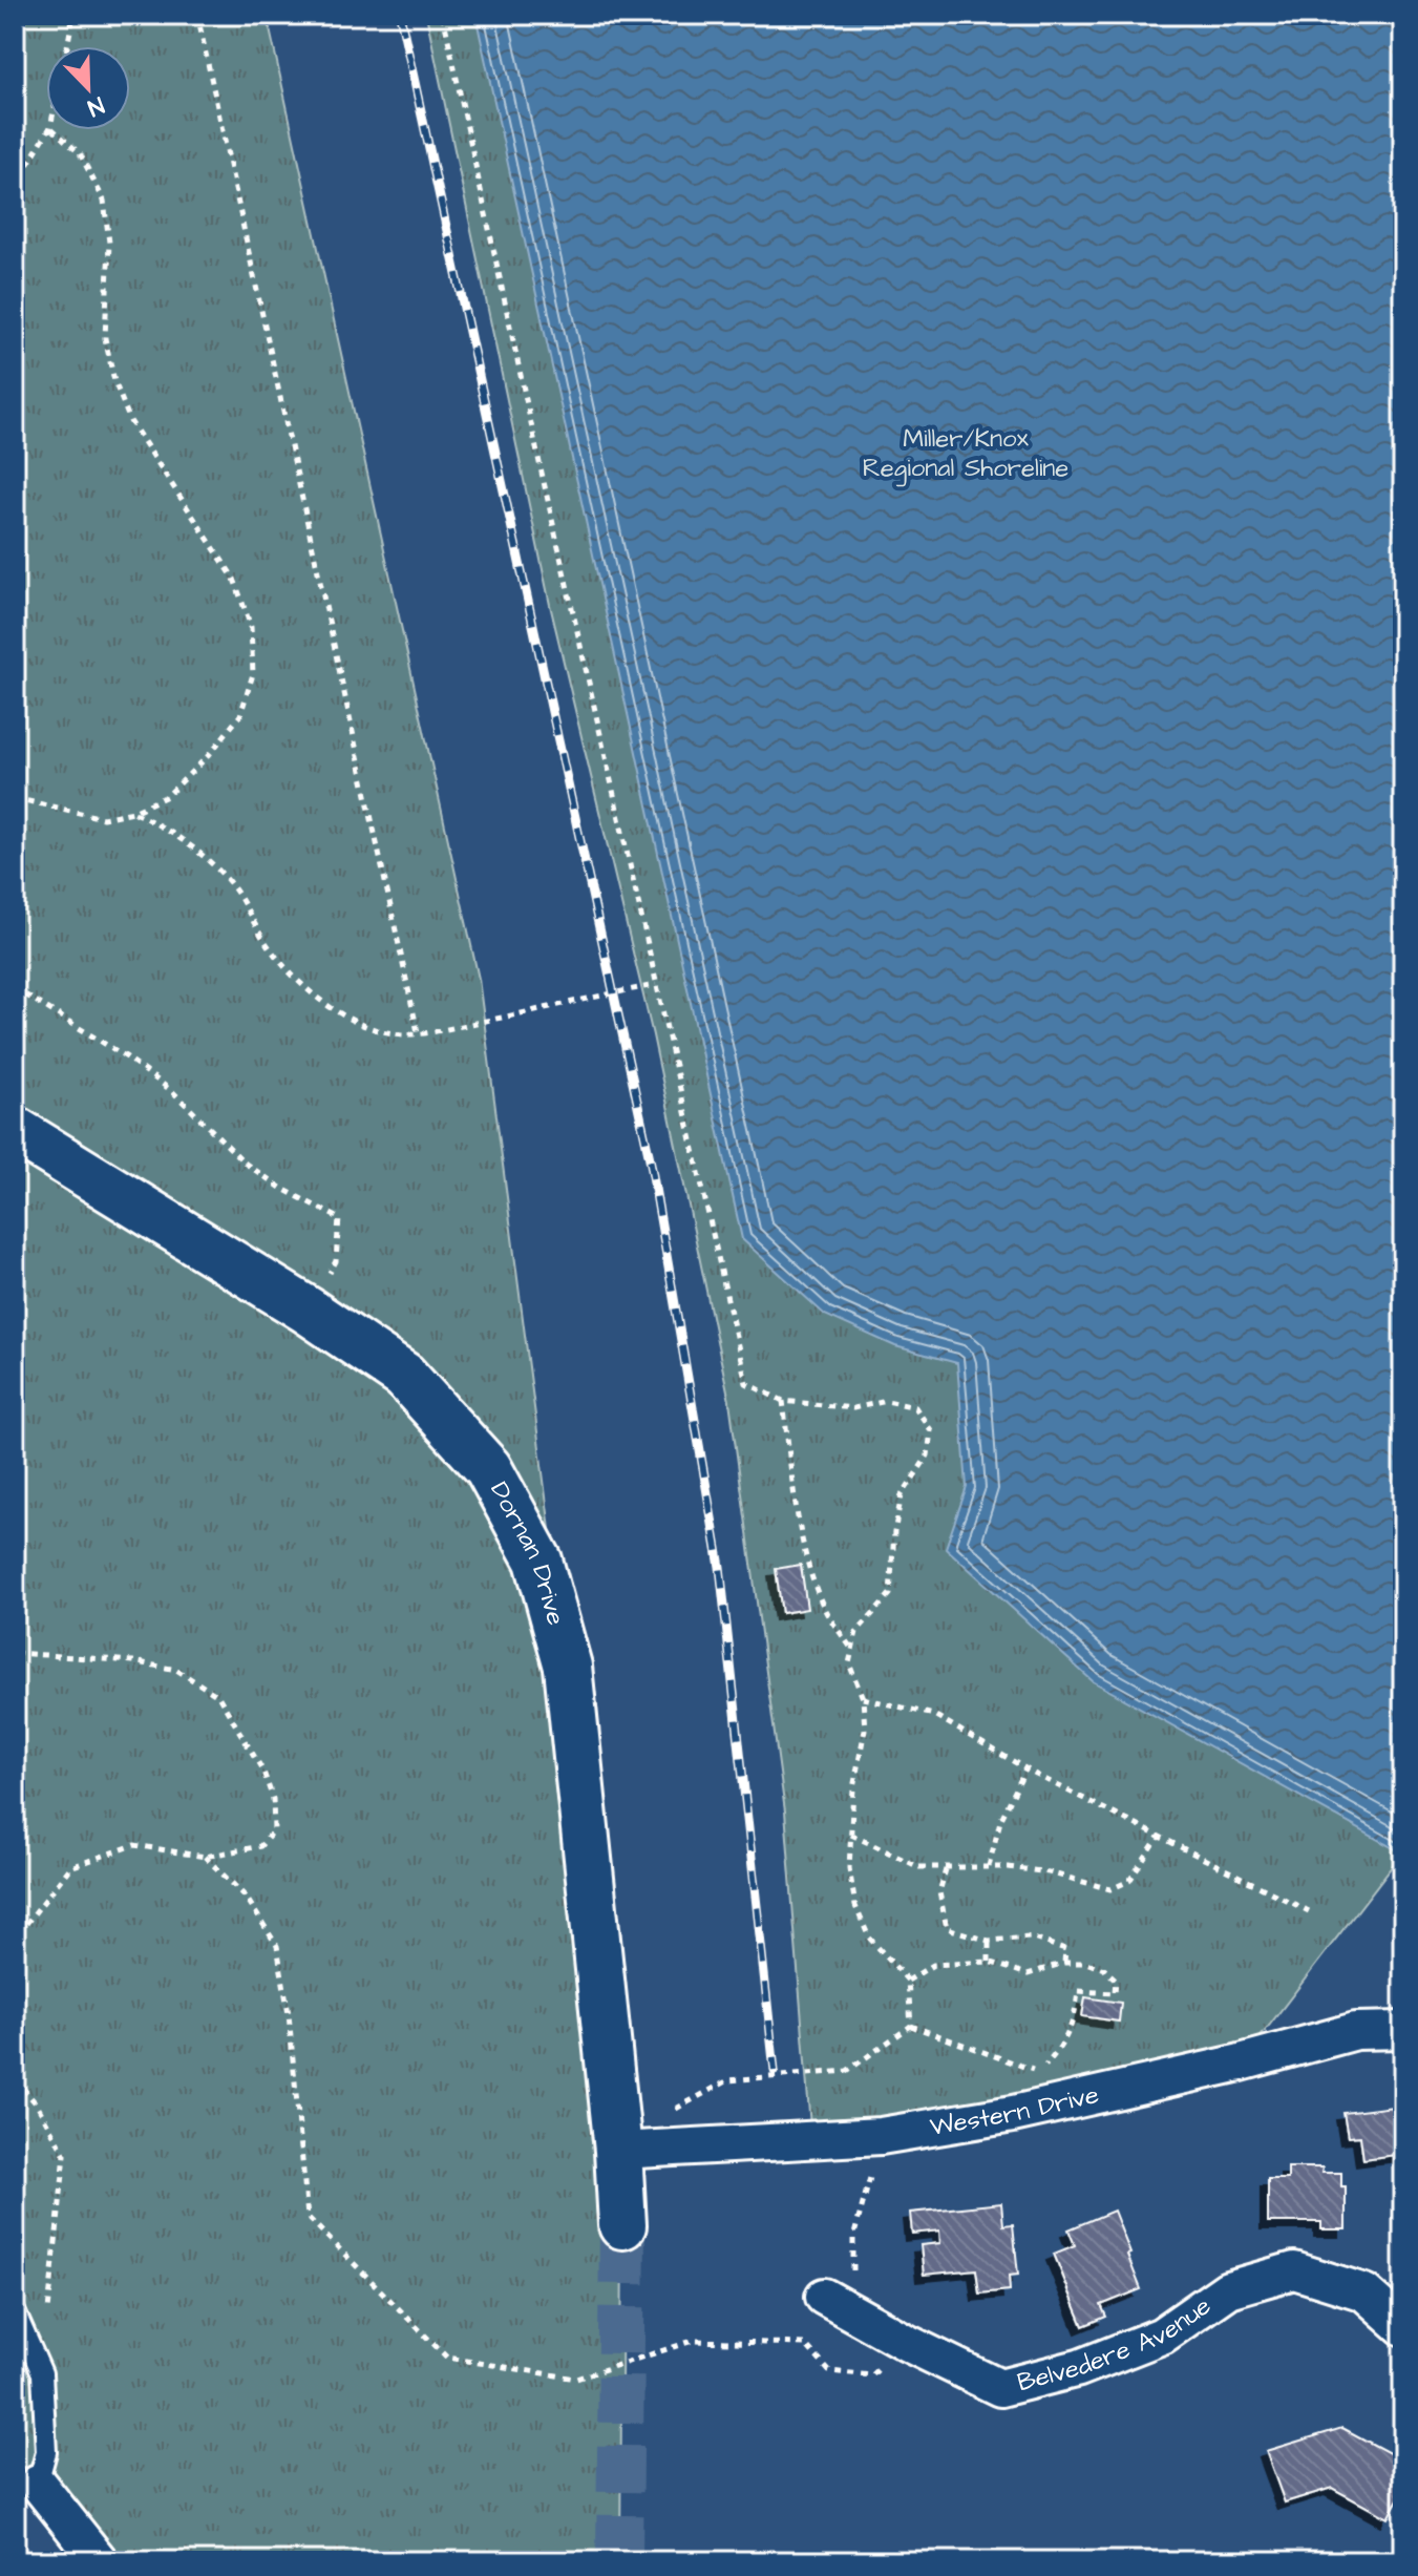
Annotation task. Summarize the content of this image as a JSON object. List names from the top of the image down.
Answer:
{
  "streets": {
    "street": ["Dornan Drive", "Western Drive", "Belvedere Avenue"]
  },
  "crossings": [
    ["Dornan Drive", "Western Drive"]
  ],
  "parks": ["Miller/Knox Regional Shoreline"],
  "north": "bottom right"
}
